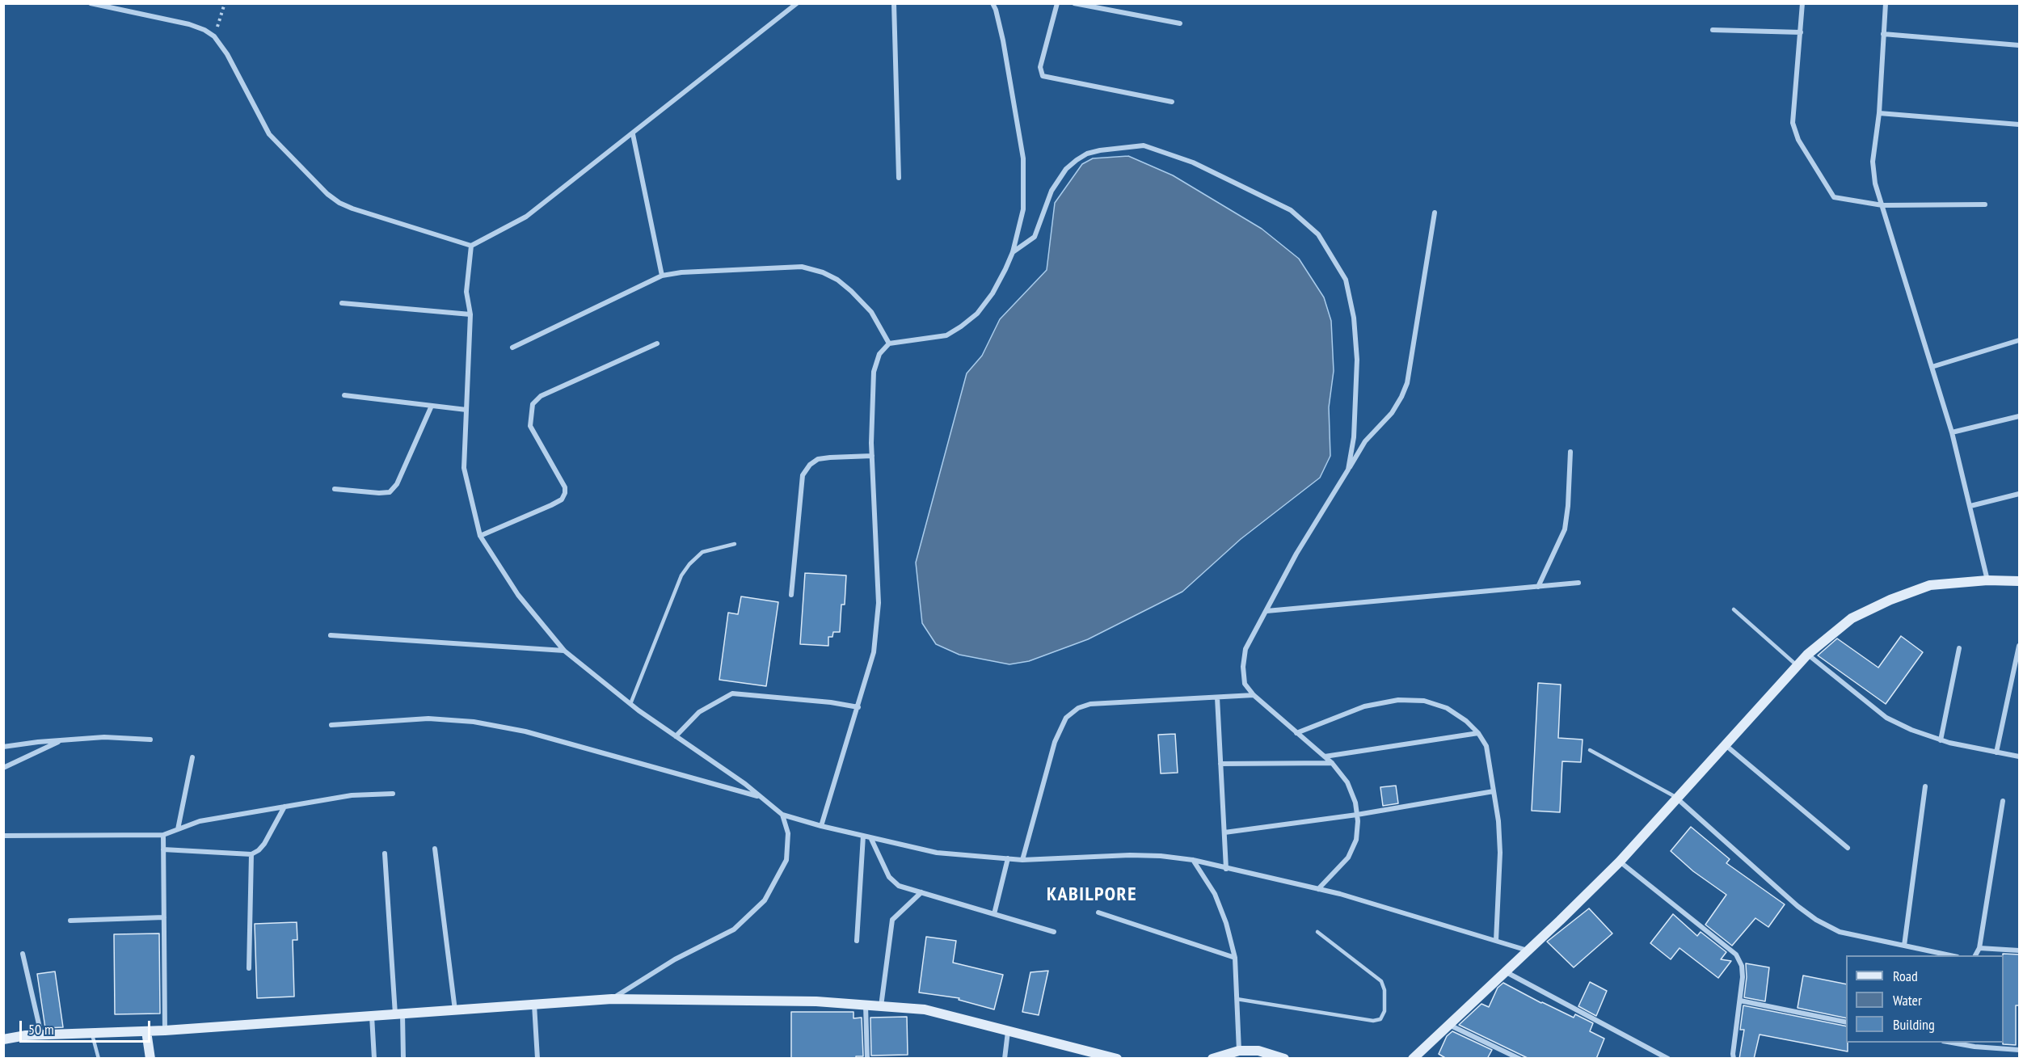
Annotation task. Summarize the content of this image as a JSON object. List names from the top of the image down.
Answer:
{
  "districts": ["KABILPORE"],
  "legend": ["Road", "Water", "Building"],
  "scale_bar": "50 m"
}
